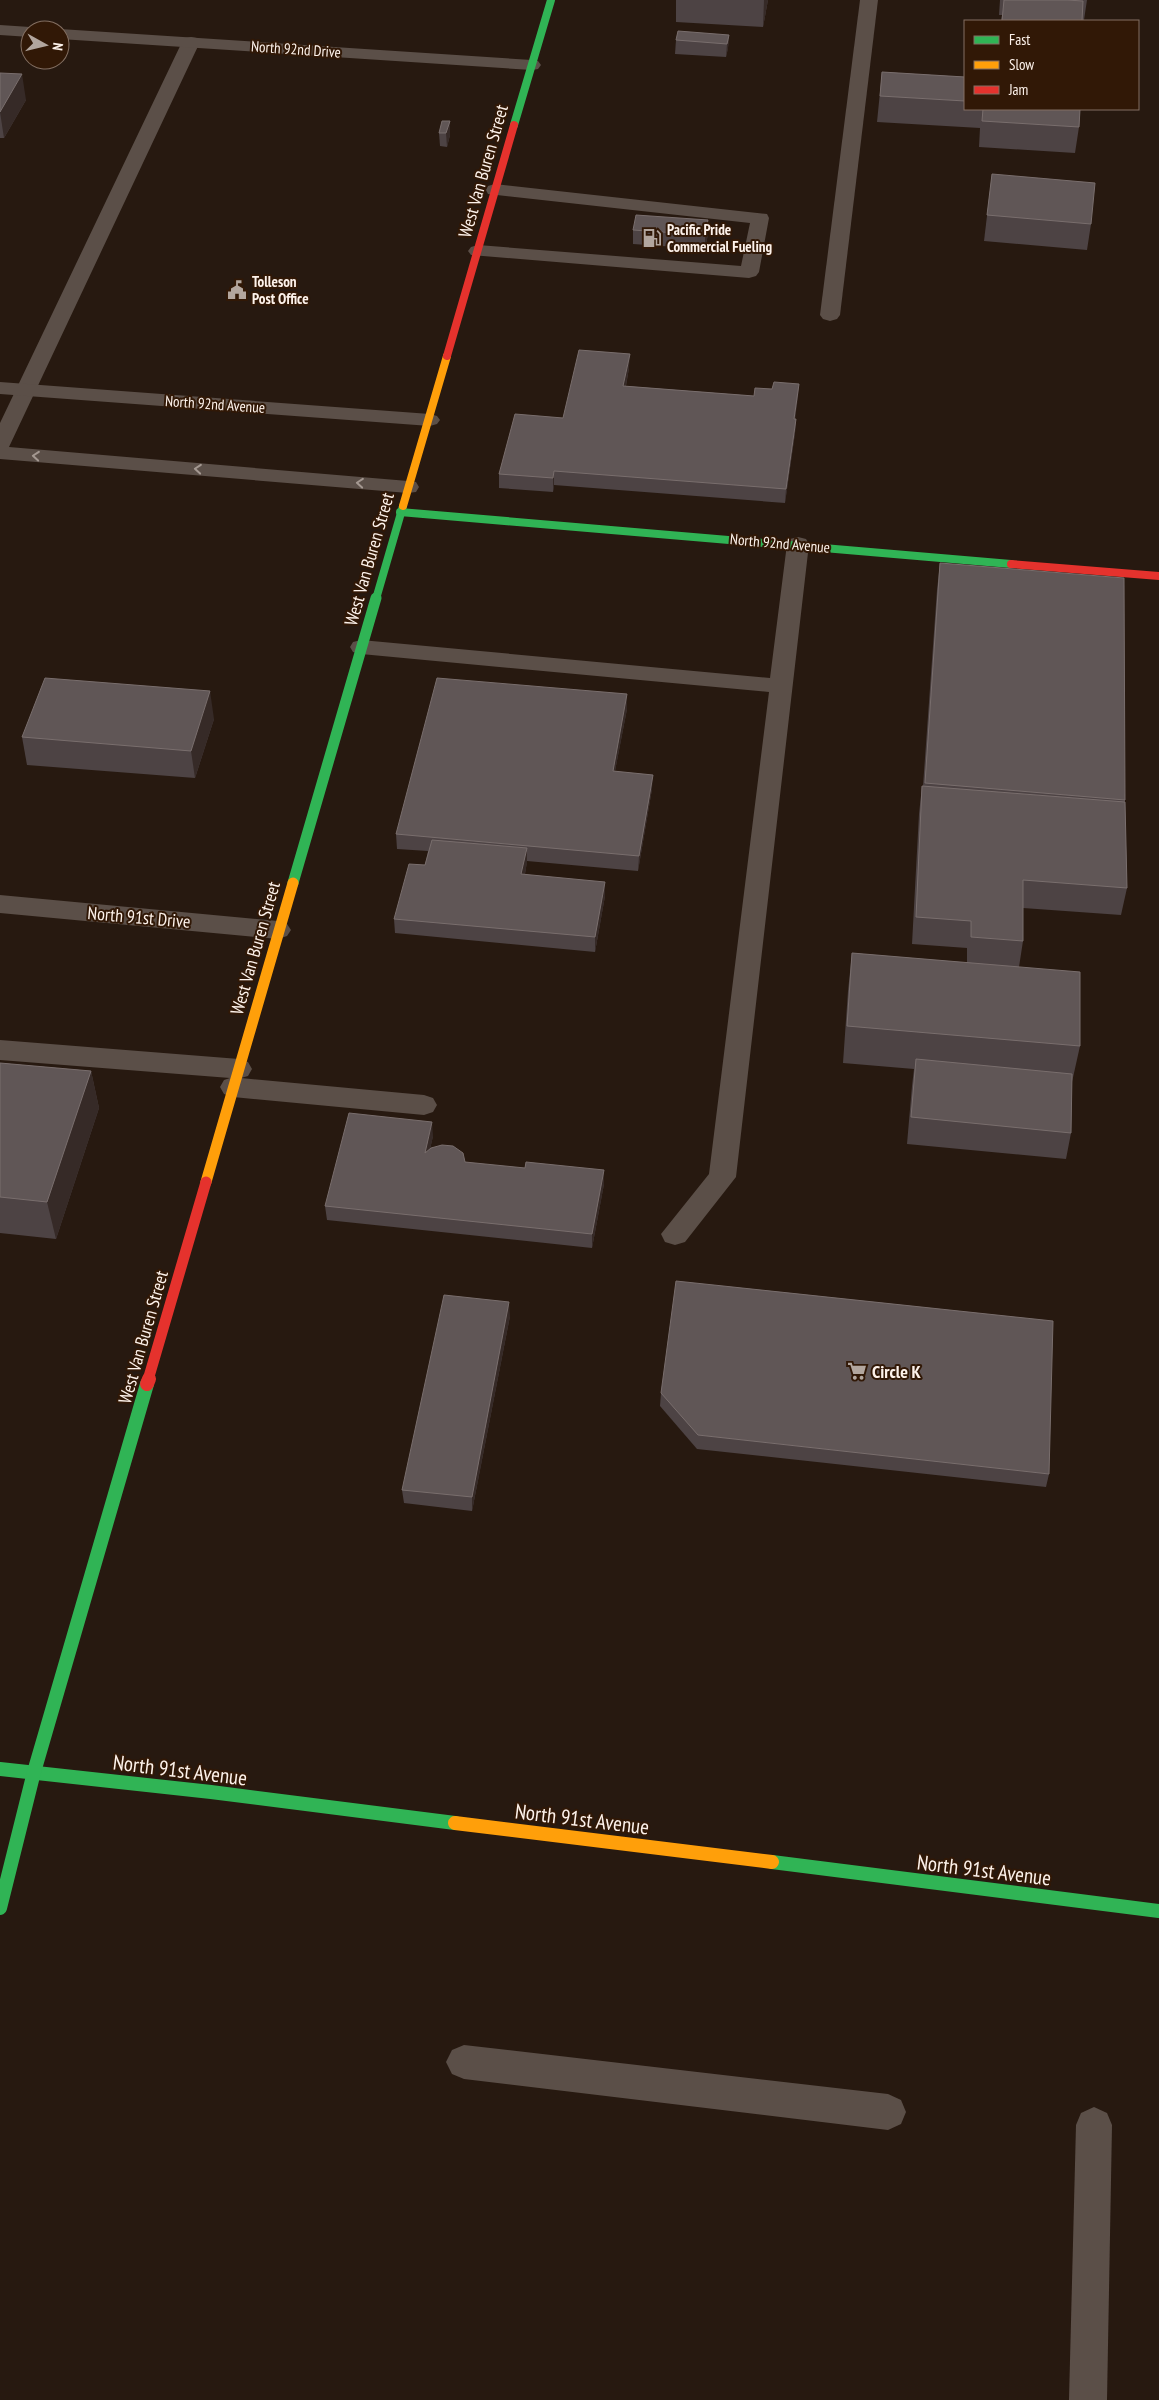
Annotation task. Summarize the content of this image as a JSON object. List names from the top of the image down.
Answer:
{
  "streets": {
    "main road": ["West Van Buren Street", "North 92nd Avenue", "North 91st Avenue"],
    "street": ["North 92nd Drive", "North 91st Drive"]
  },
  "crossings": [
    ["North 92nd Drive", "West Van Buren Street"],
    ["West Van Buren Street", "North 92nd Avenue"],
    ["West Van Buren Street", "North 91st Drive"],
    ["West Van Buren Street", "North 91st Avenue"]
  ],
  "places": {
    "fuel station": ["Pacific Pride Commercial Fueling"],
    "public building": ["Tolleson Post Office"],
    "supermarket": ["Circle K"]
  },
  "legend": ["Fast", "Slow", "Jam"],
  "north": "right"
}
